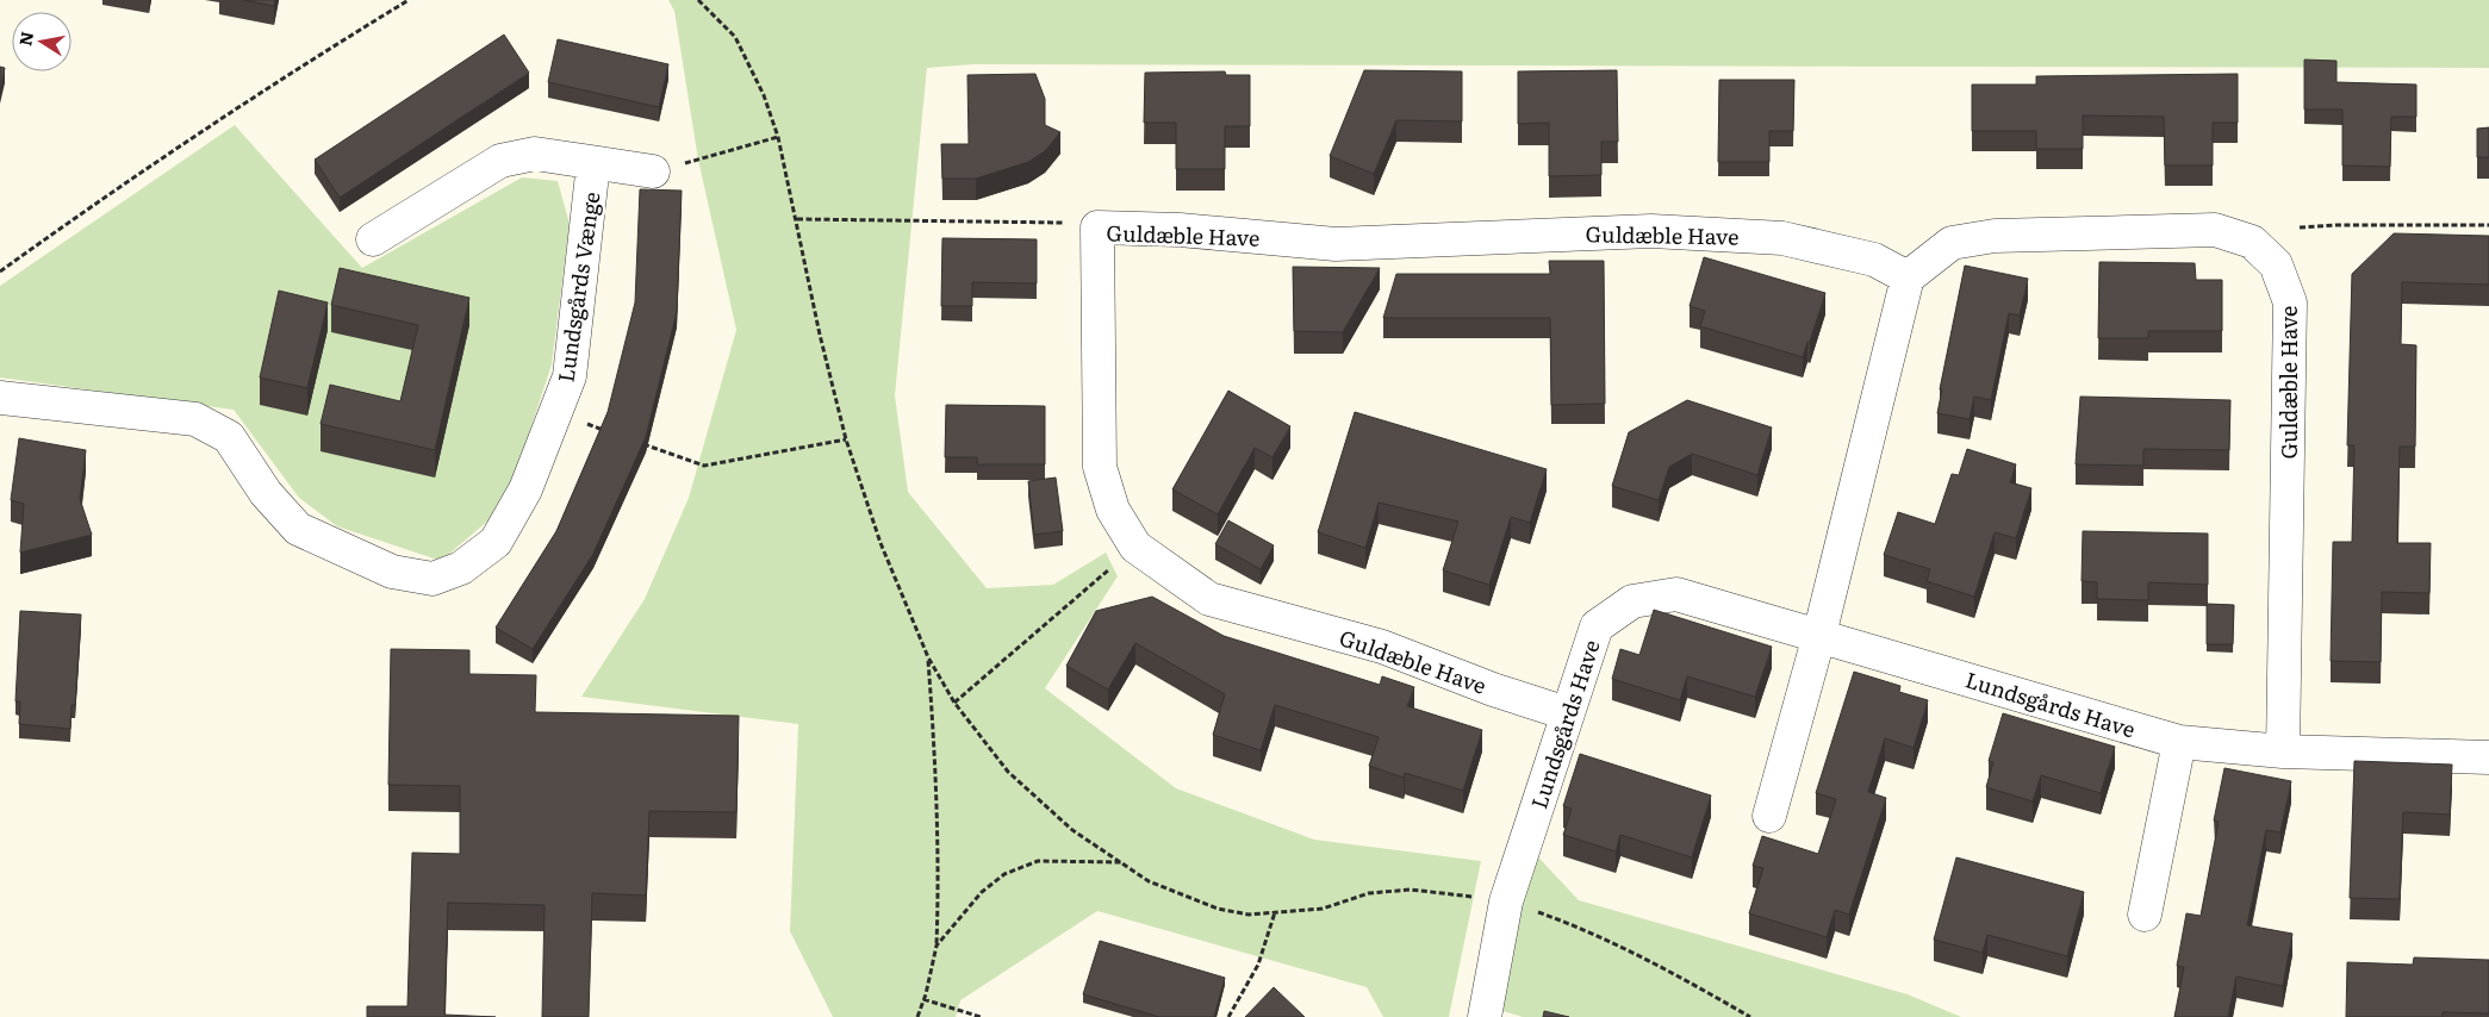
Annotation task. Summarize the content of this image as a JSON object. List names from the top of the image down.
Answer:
{
  "streets": {
    "street": ["Guldæble Have", "Lundsgårds Vænge", "Lundsgårds Have"]
  },
  "crossings": [
    ["Guldæble Have", "Lundsgårds Have"]
  ],
  "north": "left"
}
